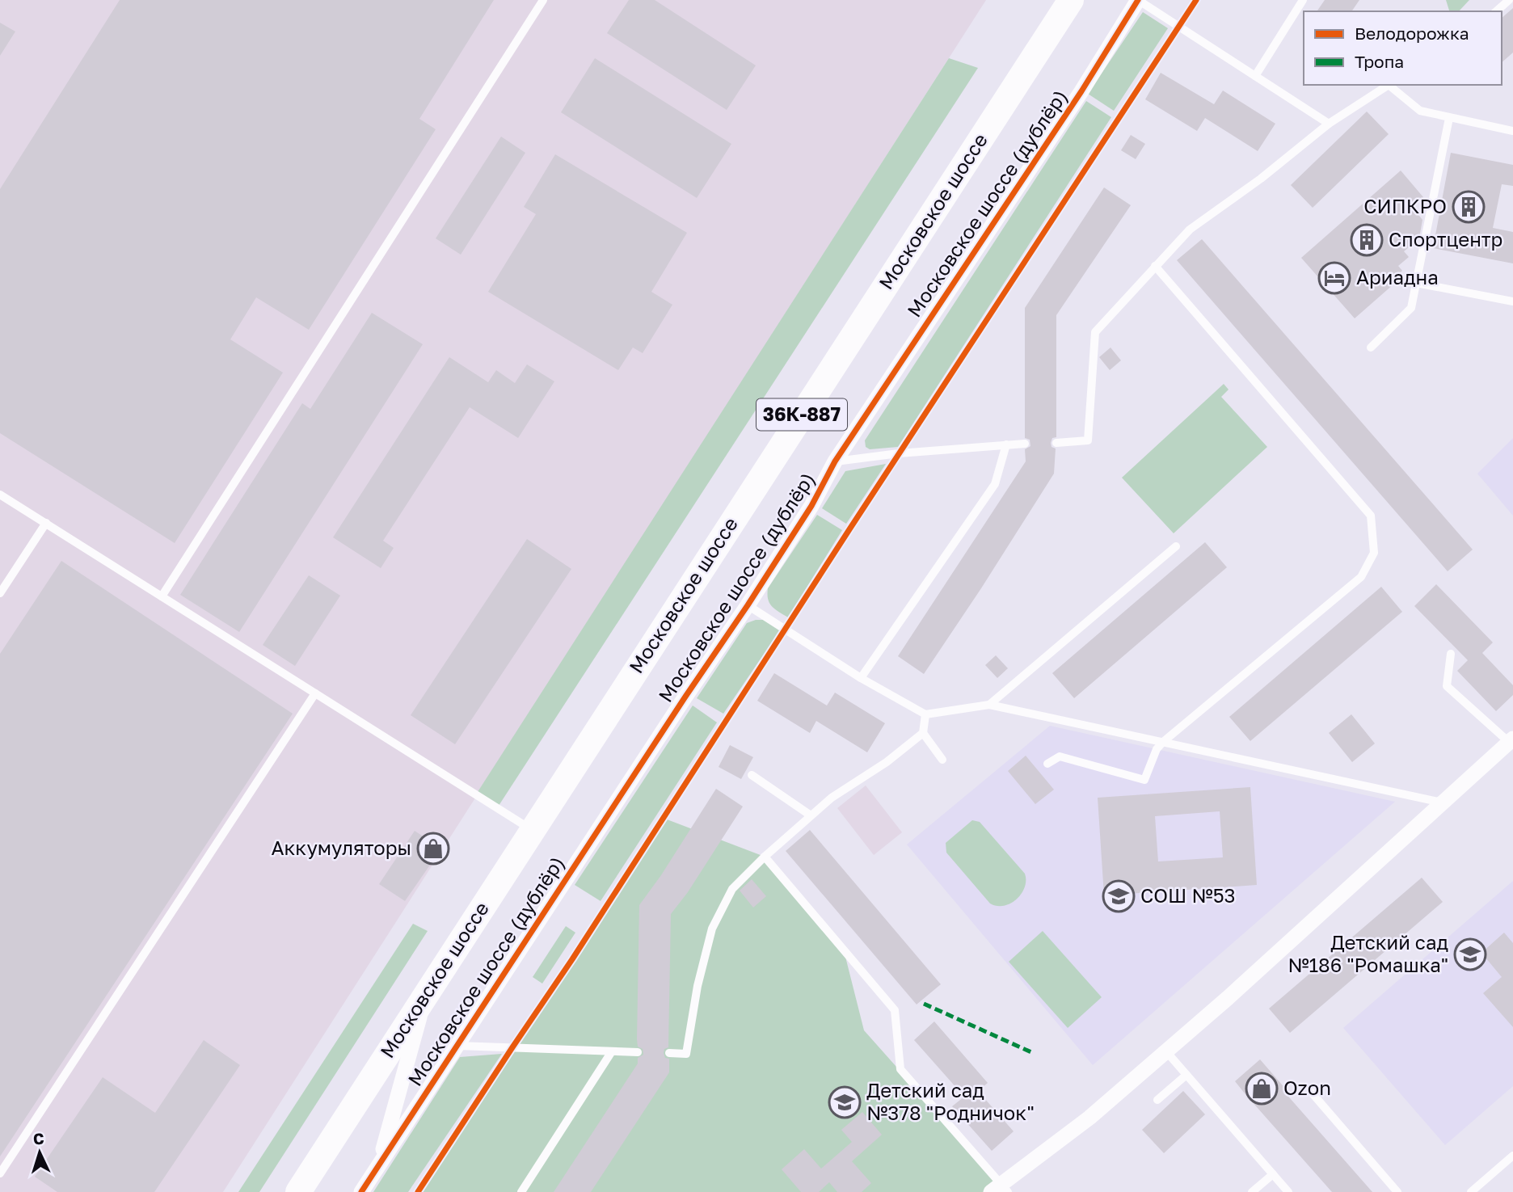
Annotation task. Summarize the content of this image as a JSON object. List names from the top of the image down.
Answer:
{
  "streets": {
    "main road": ["Московское шоссе", "36К-887"],
    "street": ["Московское шоссе (дублёр)"]
  },
  "crossings": [
    ["Московское шоссе (дублёр)", "Московское шоссе"]
  ],
  "places": {
    "building": ["СИПКРО", "Спортцентр"],
    "hotel": ["Ариадна"],
    "shop": ["Аккумуляторы", "Ozon"],
    "school or university": ["СОШ №53", "Детский сад №186 \"Ромашка\"", "Детский сад №378 \"Родничок\""]
  },
  "legend": ["Велодорожка", "Тропа"],
  "north": "top"
}
